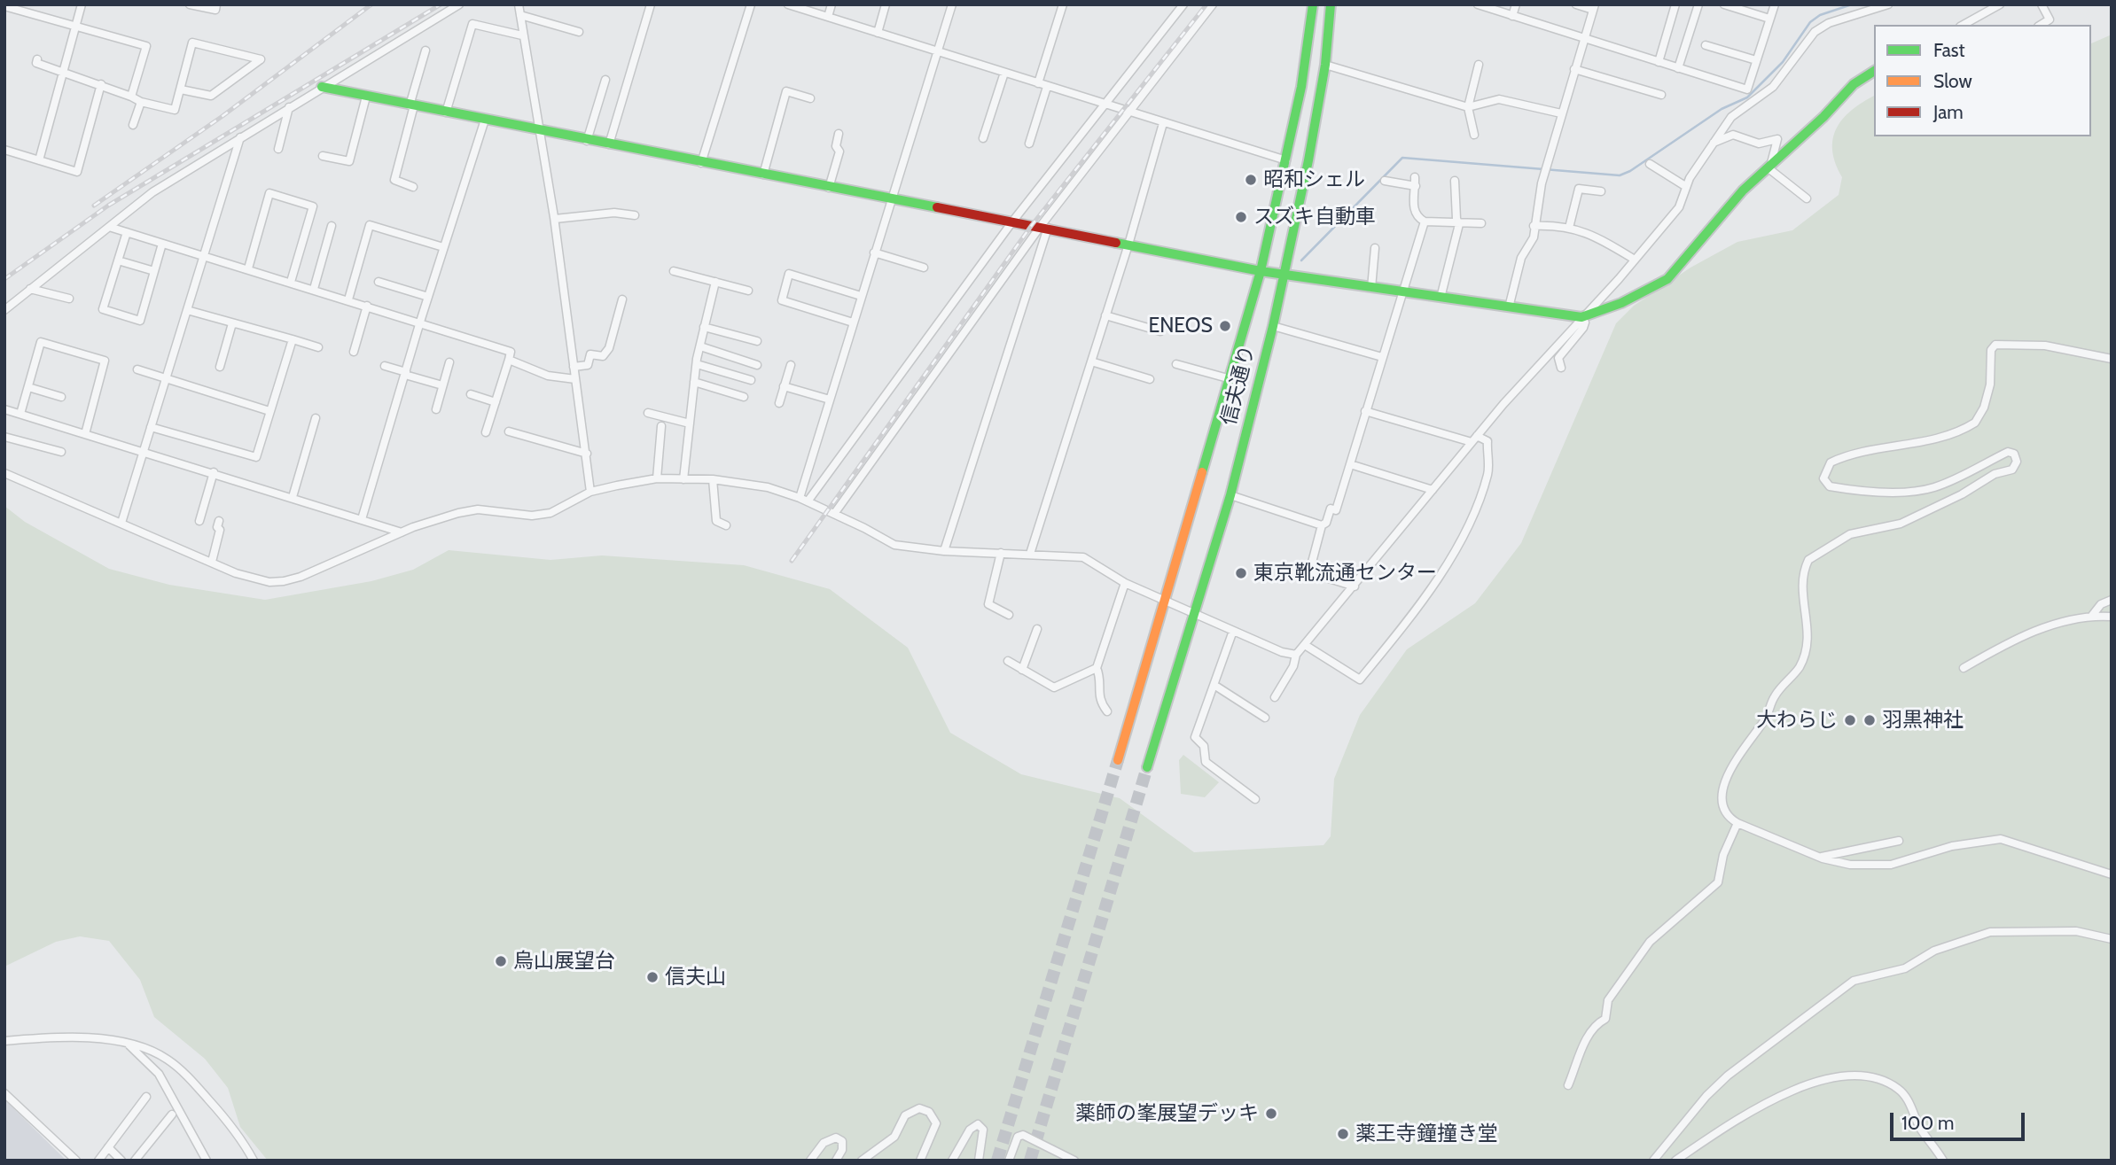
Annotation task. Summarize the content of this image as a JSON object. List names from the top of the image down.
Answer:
{
  "streets": {
    "main road": ["信夫通り"]
  },
  "places": [
    "昭和シェル",
    "スズキ自動車",
    "ENEOS",
    "東京靴流通センター",
    "大わらじ",
    "羽黒神社",
    "烏山展望台",
    "信夫山",
    "薬師の峯展望デッキ",
    "薬王寺鐘撞き堂"
  ],
  "legend": ["Fast", "Slow", "Jam"],
  "scale_bar": "100 m"
}
